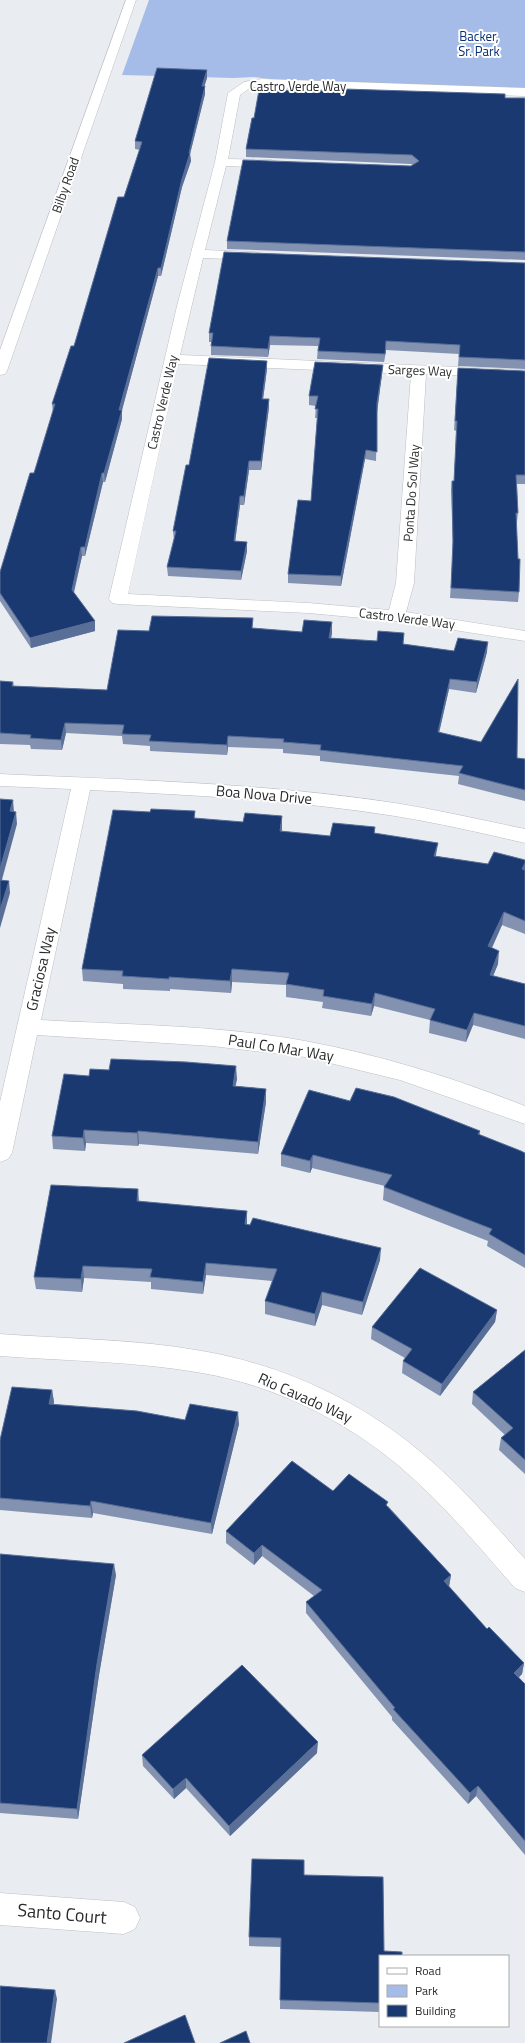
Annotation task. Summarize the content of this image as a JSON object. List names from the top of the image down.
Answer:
{
  "streets": {
    "street": [
      "Castro Verde Way",
      "Bilby Road",
      "Sarges Way",
      "Ponta Do Sol Way",
      "Boa Nova Drive",
      "Graciosa Way",
      "Paul Co Mar Way",
      "Rio Cavado Way",
      "Santo Court"
    ]
  },
  "crossings": [
    ["Castro Verde Way", "Sarges Way"],
    ["Castro Verde Way", "Ponta Do Sol Way"],
    ["Sarges Way", "Ponta Do Sol Way"],
    ["Boa Nova Drive", "Graciosa Way"],
    ["Graciosa Way", "Paul Co Mar Way"]
  ],
  "parks": ["Backer, Sr. Park"],
  "legend": ["Road", "Park", "Building"]
}
